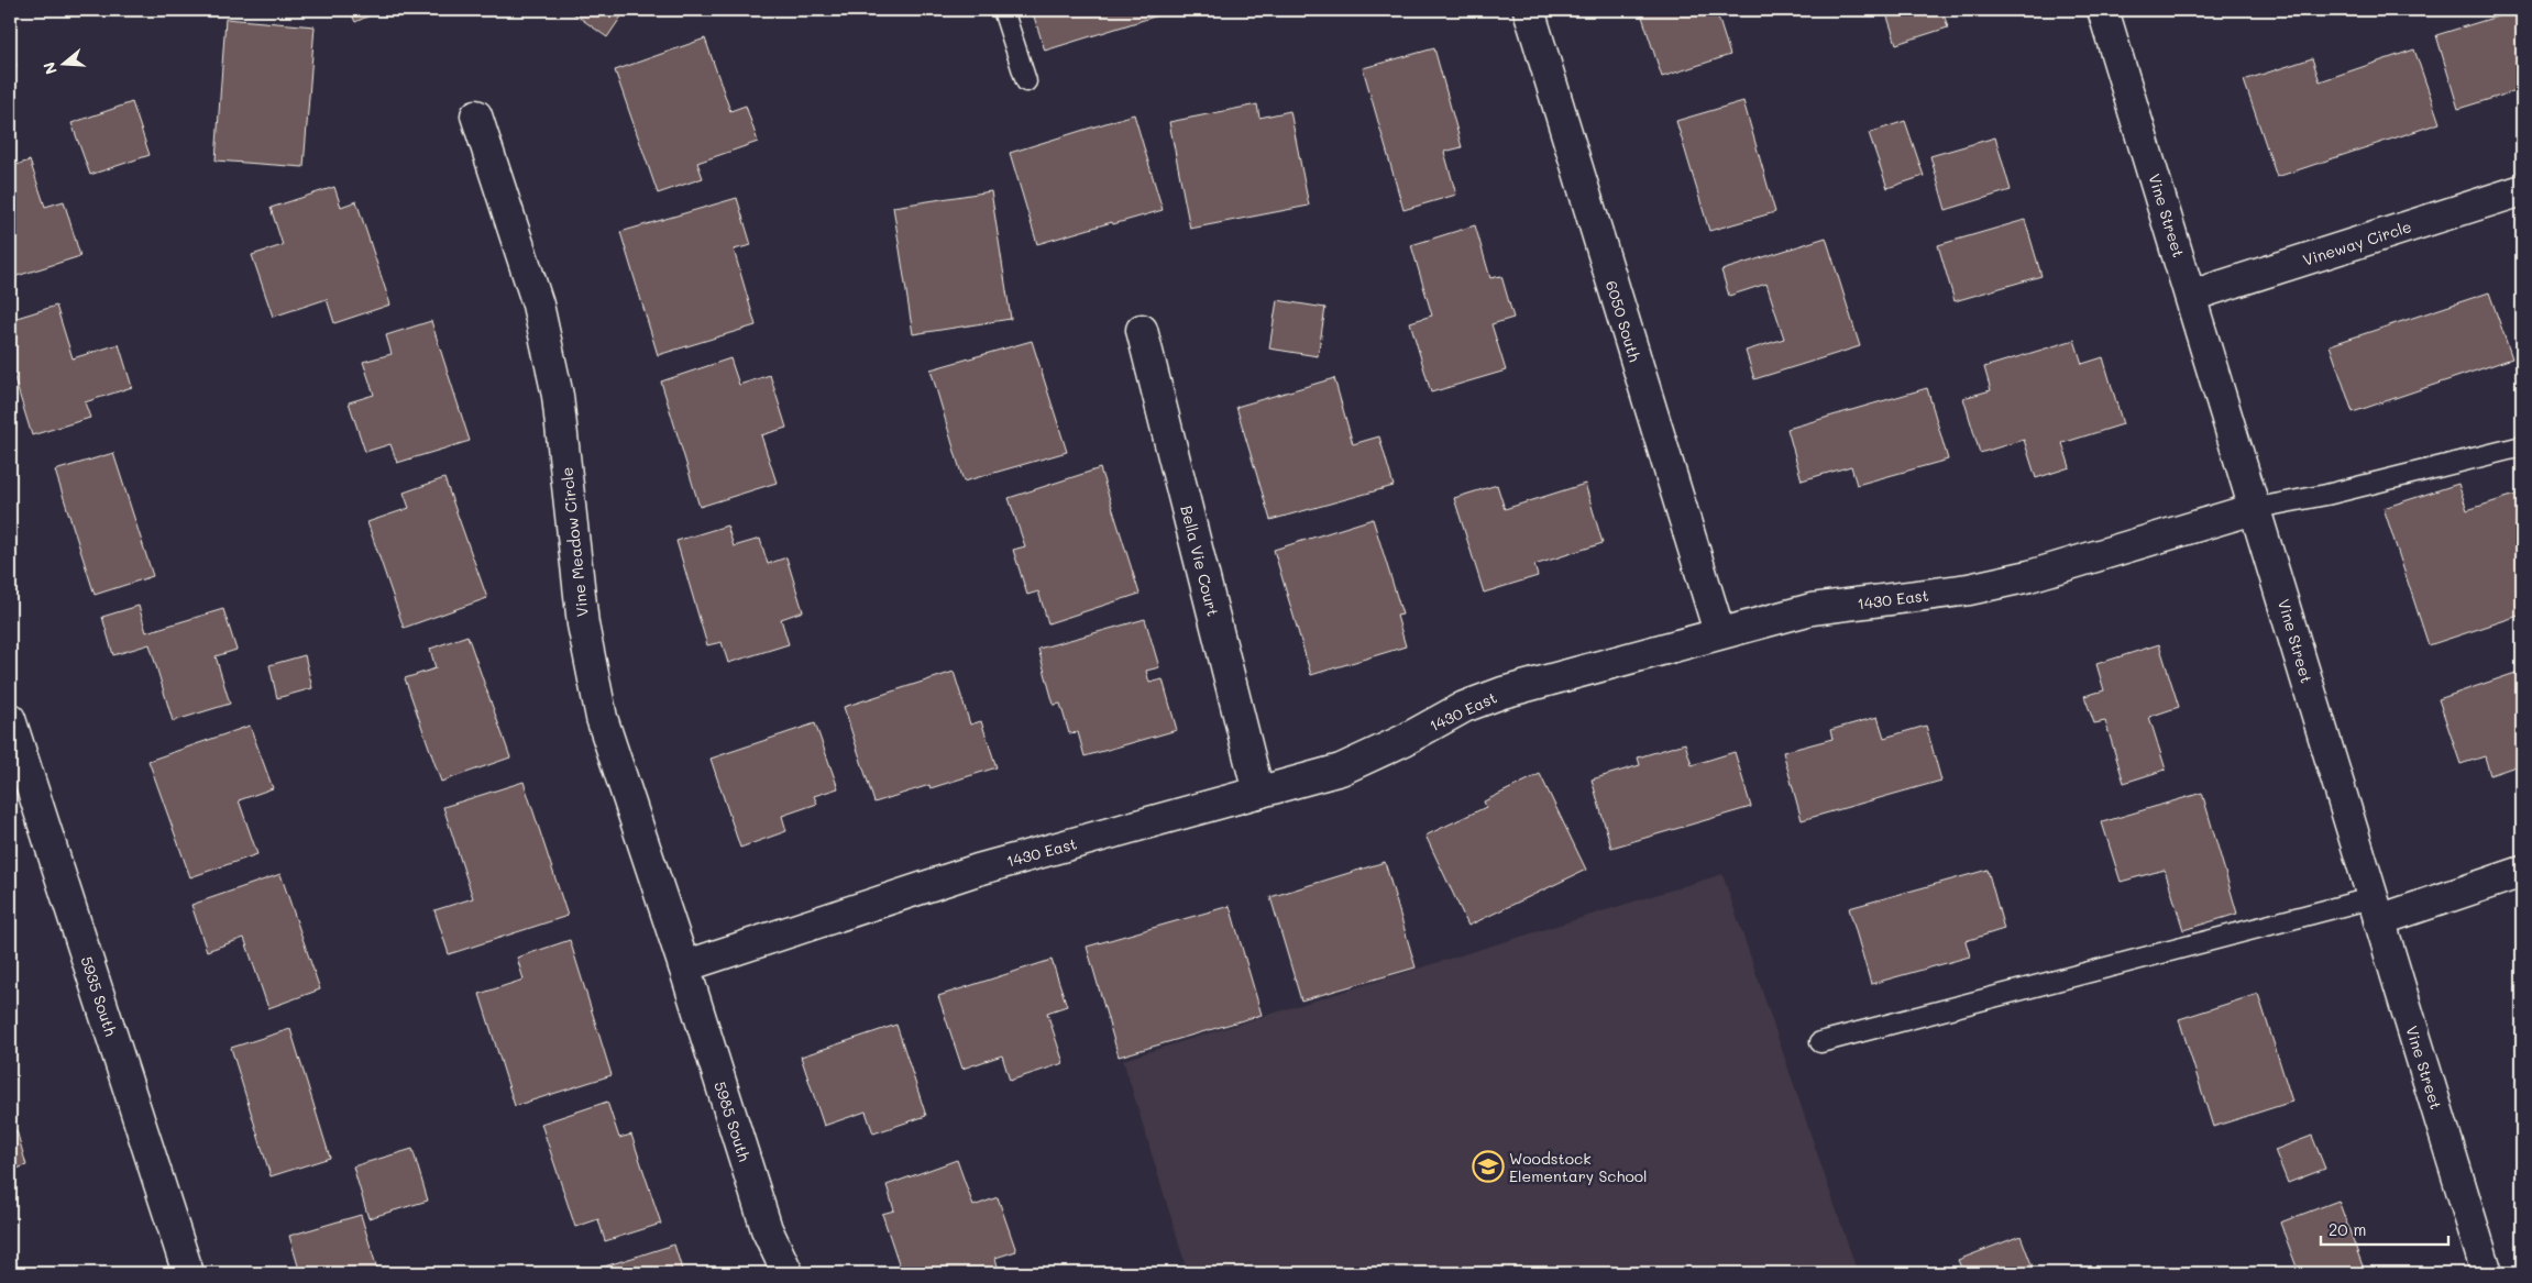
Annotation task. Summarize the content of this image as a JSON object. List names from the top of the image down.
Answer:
{
  "streets": {
    "street": [
      "Vine Street",
      "Vineway Circle",
      "6050 South",
      "Vine Meadow Circle",
      "Bella Vie Court",
      "1430 East",
      "5935 South",
      "5985 South"
    ]
  },
  "crossings": [
    ["Vine Street", "Vineway Circle"],
    ["Vine Street", "1430 East"],
    ["6050 South", "1430 East"],
    ["Vine Meadow Circle", "1430 East"],
    ["Vine Meadow Circle", "5985 South"],
    ["Bella Vie Court", "1430 East"],
    ["1430 East", "5985 South"]
  ],
  "places": {
    "school or university": ["Woodstock Elementary School"]
  },
  "scale_bar": "20 m",
  "north": "left"
}
